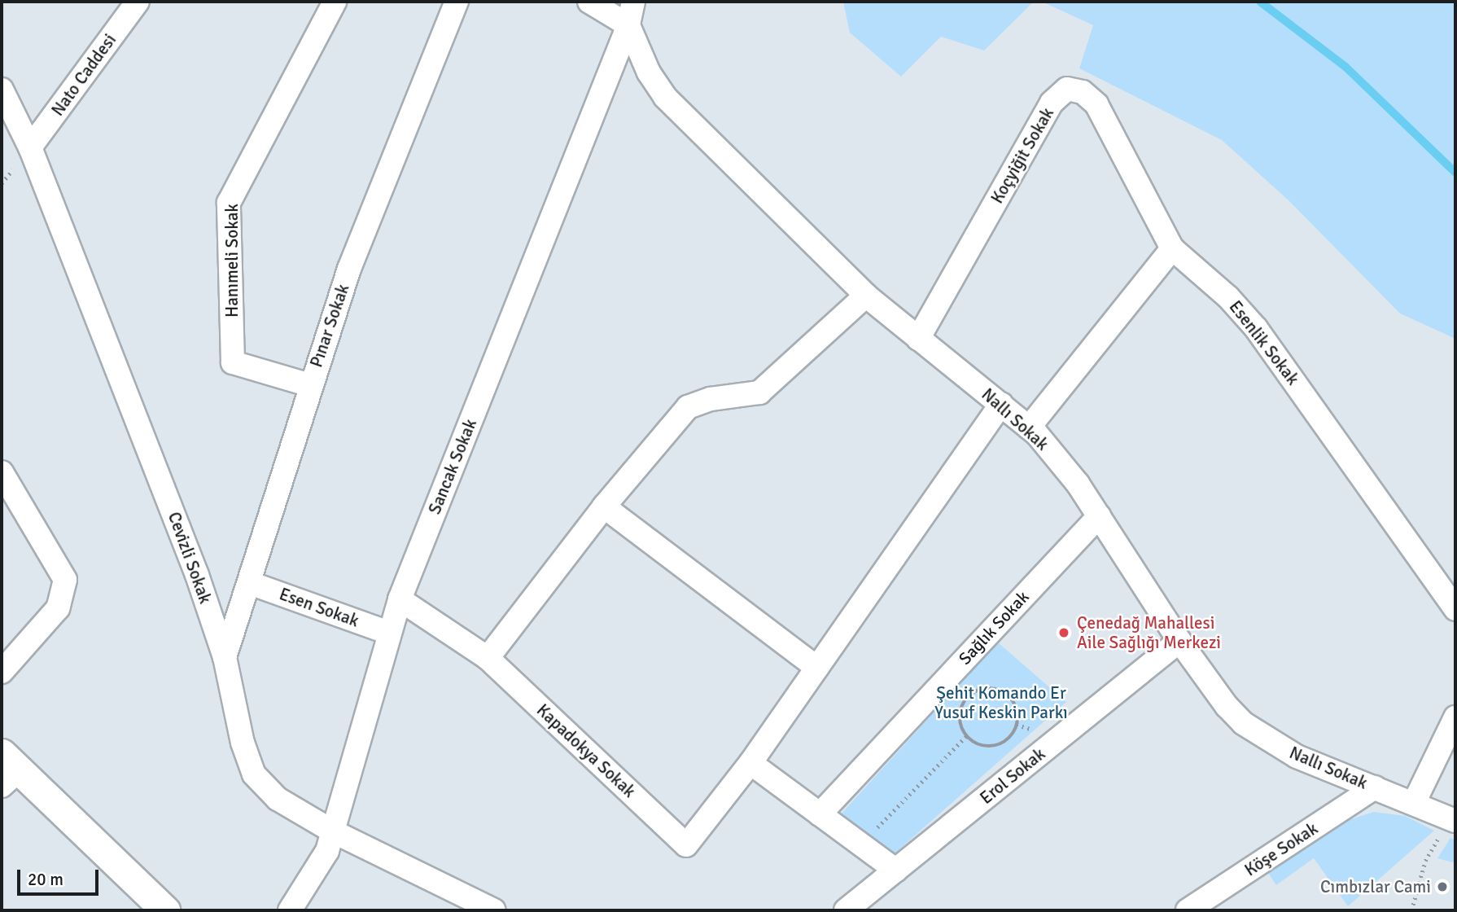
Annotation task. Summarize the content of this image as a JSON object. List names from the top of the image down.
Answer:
{
  "streets": {
    "street": [
      "Nato Caddesi",
      "Koçyiğit Sokak",
      "Hanımeli Sokak",
      "Pınar Sokak",
      "Esenlik Sokak",
      "Nallı Sokak",
      "Sancak Sokak",
      "Cevizli Sokak",
      "Esen Sokak",
      "Sağlık Sokak",
      "Kapadokya Sokak",
      "Erol Sokak",
      "Köşe Sokak"
    ]
  },
  "crossings": [
    ["Nato Caddesi", "Cevizli Sokak"],
    ["Koçyiğit Sokak", "Esenlik Sokak"],
    ["Koçyiğit Sokak", "Nallı Sokak"],
    ["Hanımeli Sokak", "Pınar Sokak"],
    ["Pınar Sokak", "Cevizli Sokak"],
    ["Pınar Sokak", "Esen Sokak"],
    ["Nallı Sokak", "Sancak Sokak"],
    ["Nallı Sokak", "Sağlık Sokak"],
    ["Nallı Sokak", "Kapadokya Sokak"],
    ["Nallı Sokak", "Erol Sokak"],
    ["Nallı Sokak", "Köşe Sokak"],
    ["Sancak Sokak", "Cevizli Sokak"],
    ["Sancak Sokak", "Esen Sokak"],
    ["Sancak Sokak", "Kapadokya Sokak"]
  ],
  "parks": ["Şehit Komando Er Yusuf Keskin Parkı"],
  "places": ["Çenedağ Mahallesi Aile Sağlığı Merkezi", "Cımbızlar Cami"],
  "scale_bar": "20 m"
}
